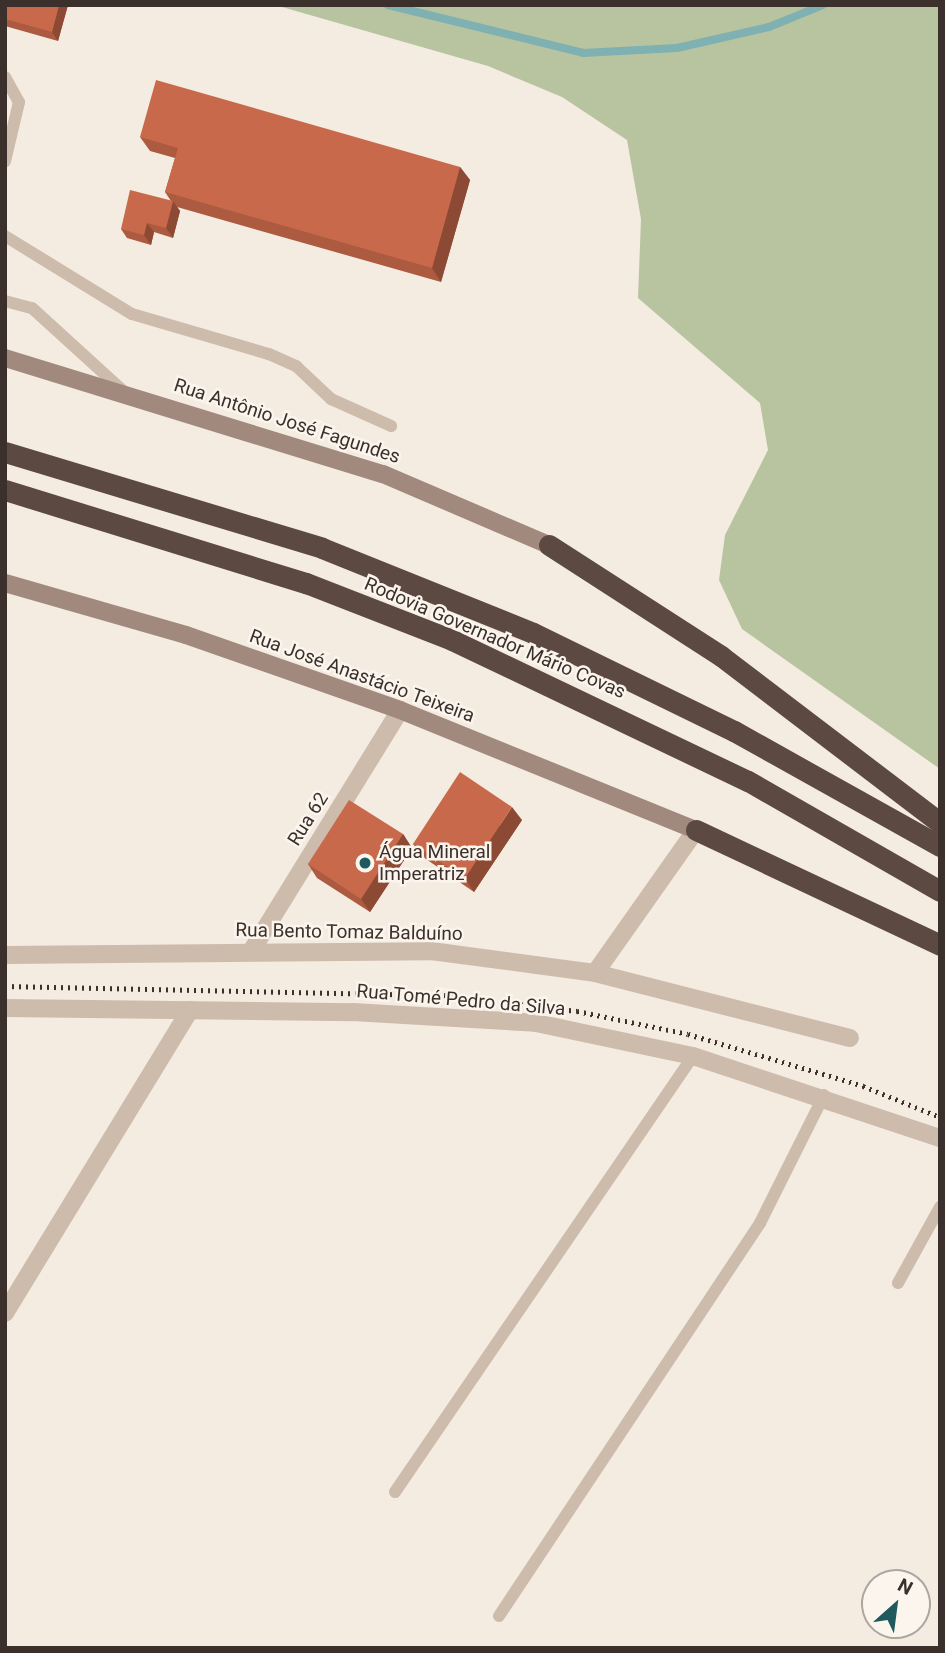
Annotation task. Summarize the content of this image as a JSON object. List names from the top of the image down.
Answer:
{
  "streets": {
    "highway": ["Rodovia Governador Mário Covas"],
    "main road": ["Rua Antônio José Fagundes", "Rua José Anastácio Teixeira"],
    "street": ["Rua 62", "Rua Bento Tomaz Balduíno", "Rua Tomé Pedro da Silva"]
  },
  "crossings": [
    ["Rua José Anastácio Teixeira", "Rua 62"],
    ["Rua 62", "Rua Bento Tomaz Balduíno"]
  ],
  "places": ["Água Mineral Imperatriz"],
  "north": "top right"
}
